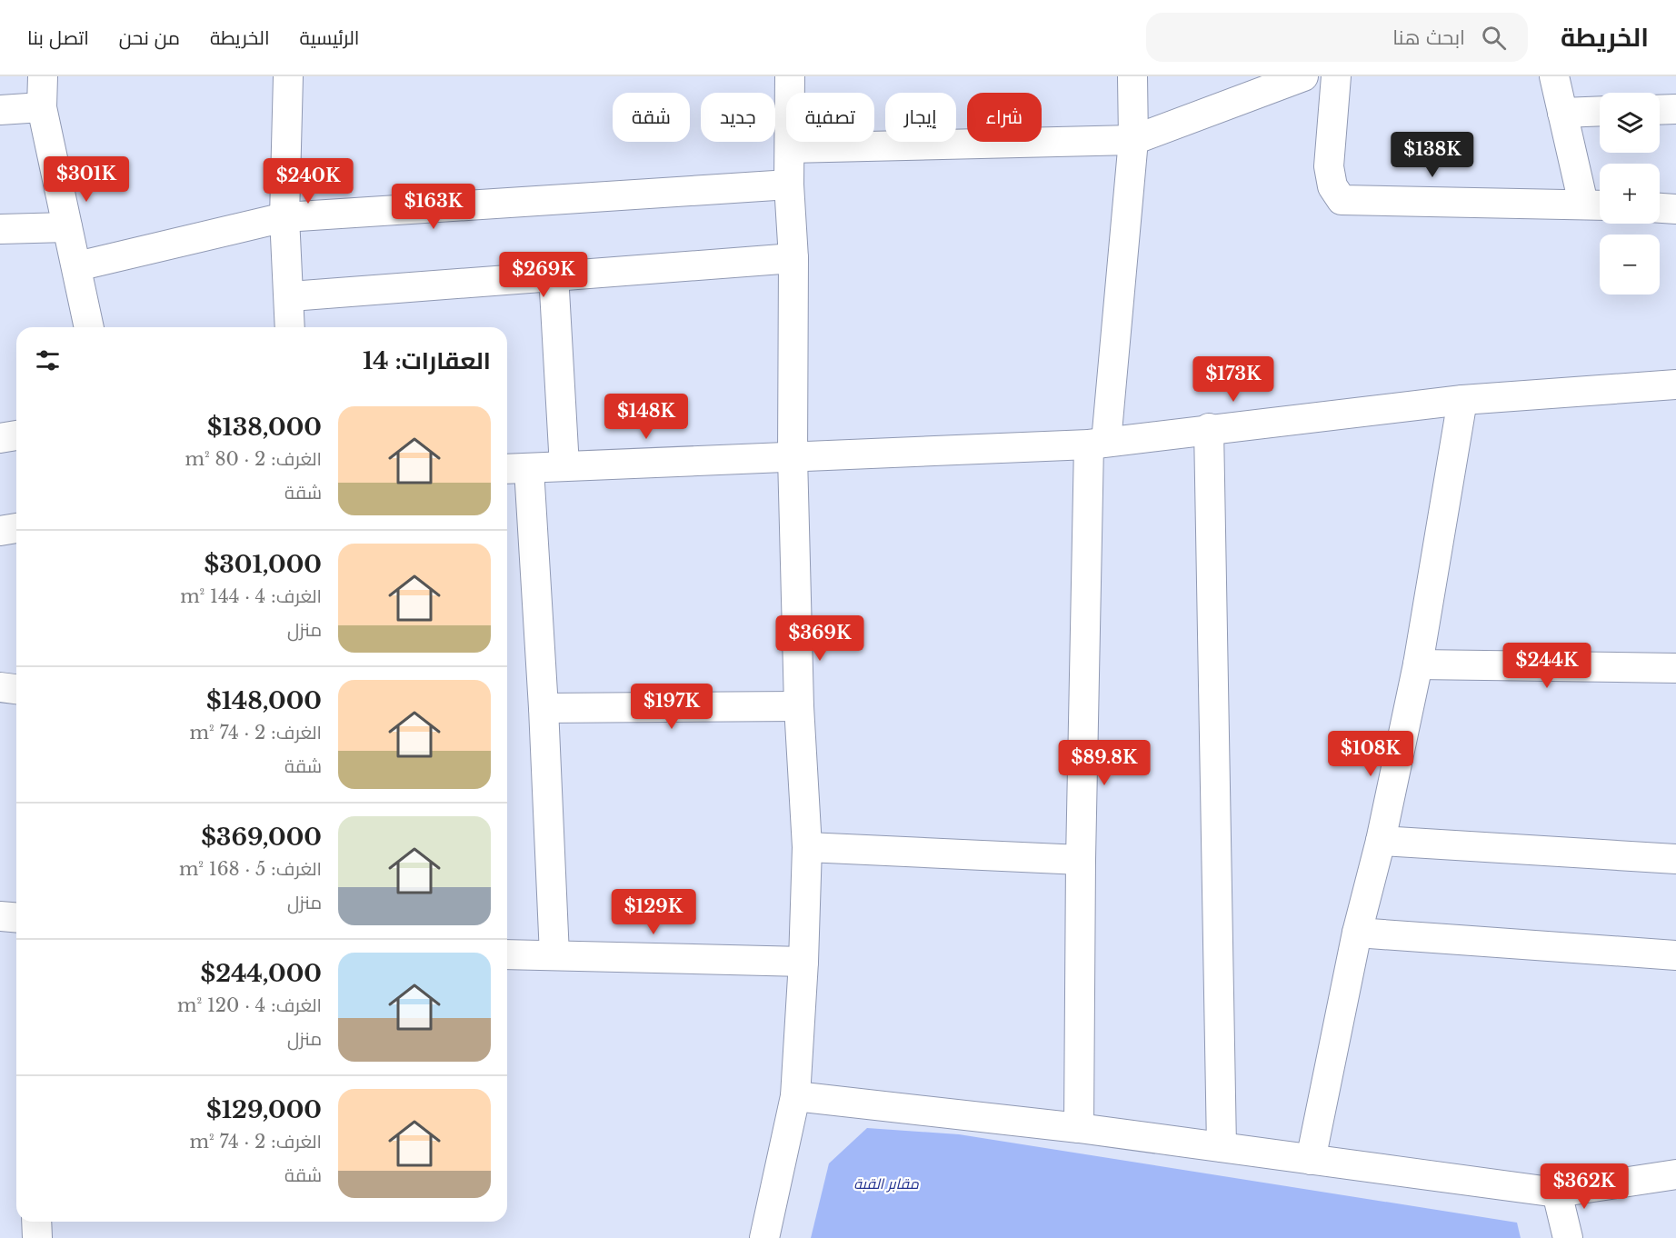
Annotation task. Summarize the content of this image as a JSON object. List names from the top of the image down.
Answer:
{
  "parks": ["مقابر القبة"],
  "page": {
    "header": "الخريطة",
    "search": "ابحث هنا",
    "nav": [
      "الرئيسية",
      "الخريطة",
      "من نحن",
      "اتصل بنا"
    ],
    "map_buttons": ["+", "−"],
    "chip": [
      "شراء",
      "إيجار",
      "تصفية",
      "جديد",
      "شقة"
    ],
    "price": [
      "$138K",
      "$301K",
      "$240K",
      "$163K",
      "$269K",
      "$173K",
      "$148K",
      "$369K",
      "$244K",
      "$197K",
      "$108K",
      "$89.8K",
      "$129K",
      "$362K"
    ],
    "heading": "العقارات: 14",
    "list": [
      {
        "name": "$138,000",
        "note": "الغرف: 2 · 80 m² · شقة"
      },
      {
        "name": "$301,000",
        "note": "الغرف: 4 · 144 m² · منزل"
      },
      {
        "name": "$148,000",
        "note": "الغرف: 2 · 74 m² · شقة"
      },
      {
        "name": "$369,000",
        "note": "الغرف: 5 · 168 m² · منزل"
      },
      {
        "name": "$244,000",
        "note": "الغرف: 4 · 120 m² · منزل"
      },
      {
        "name": "$129,000",
        "note": "الغرف: 2 · 74 m² · شقة"
      }
    ]
  }
}
